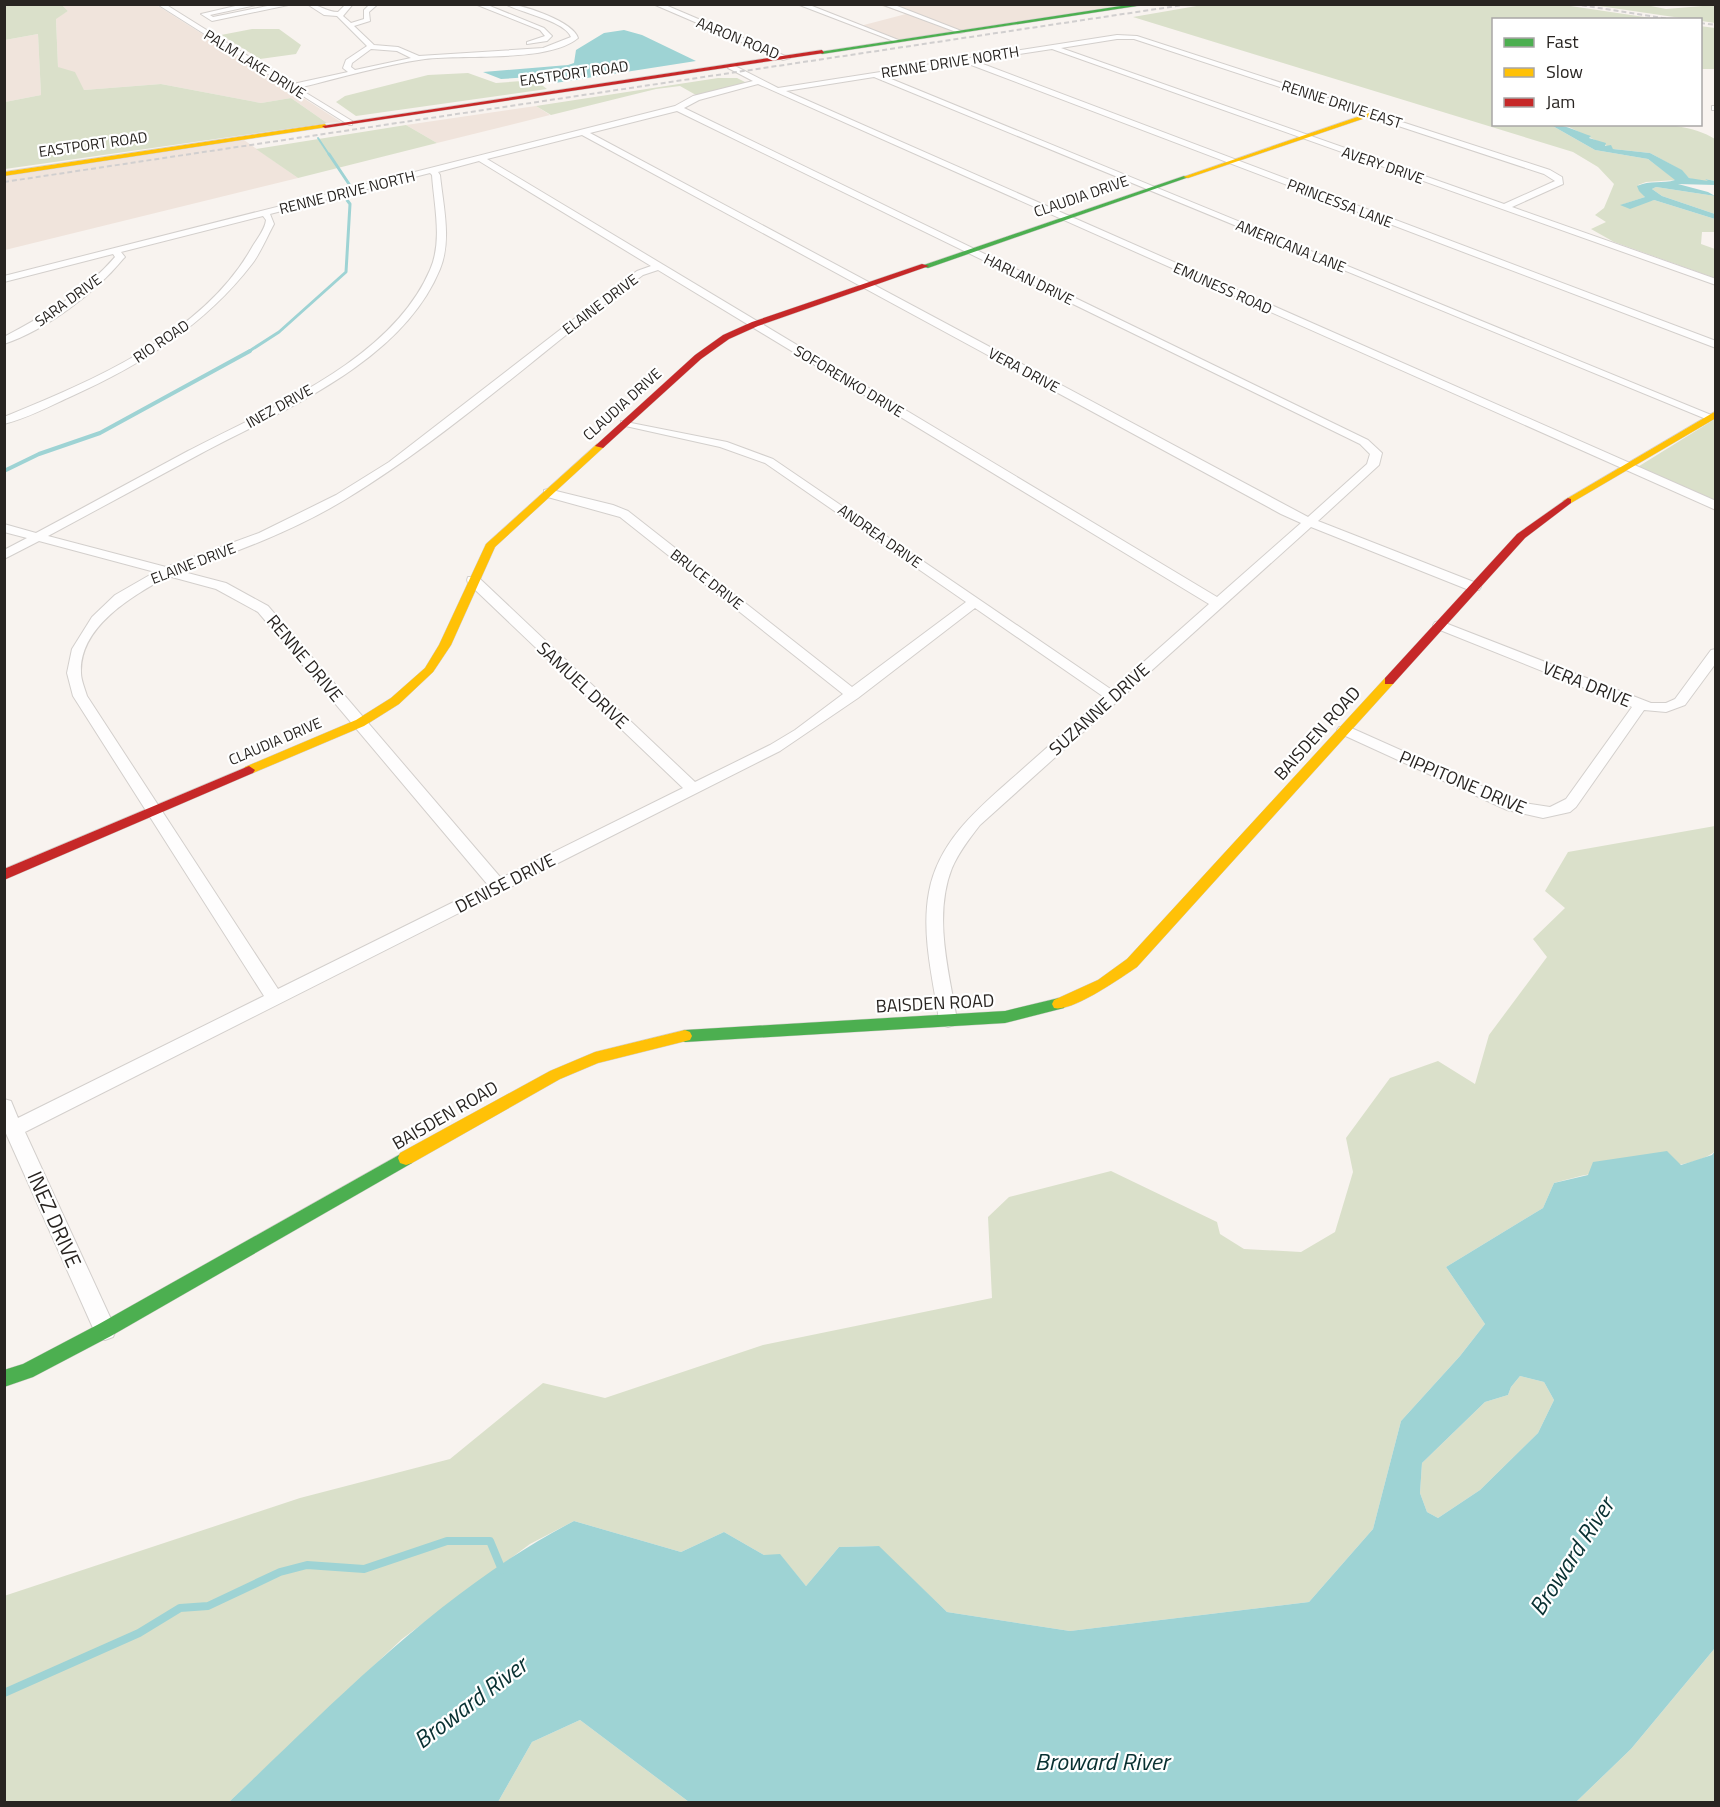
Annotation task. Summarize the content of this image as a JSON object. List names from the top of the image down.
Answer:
{
  "streets": {
    "street": [
      "AARON ROAD",
      "RENNE DRIVE NORTH",
      "PALM LAKE DRIVE",
      "EASTPORT ROAD",
      "RENNE DRIVE EAST",
      "AVERY DRIVE",
      "CLAUDIA DRIVE",
      "PRINCESSA LANE",
      "AMERICANA LANE",
      "HARLAN DRIVE",
      "EMUNESS ROAD",
      "SARA DRIVE",
      "ELAINE DRIVE",
      "RIO ROAD",
      "VERA DRIVE",
      "SOFORENKO DRIVE",
      "INEZ DRIVE",
      "ANDREA DRIVE",
      "BRUCE DRIVE",
      "RENNE DRIVE",
      "SAMUEL DRIVE",
      "SUZANNE DRIVE",
      "BAISDEN ROAD",
      "PIPPITONE DRIVE",
      "DENISE DRIVE"
    ]
  },
  "crossings": [
    ["AARON ROAD", "EASTPORT ROAD"],
    ["RENNE DRIVE NORTH", "RENNE DRIVE EAST"],
    ["RENNE DRIVE NORTH", "AVERY DRIVE"],
    ["RENNE DRIVE NORTH", "PRINCESSA LANE"],
    ["RENNE DRIVE NORTH", "AMERICANA LANE"],
    ["RENNE DRIVE NORTH", "HARLAN DRIVE"],
    ["RENNE DRIVE NORTH", "EMUNESS ROAD"],
    ["RENNE DRIVE NORTH", "SARA DRIVE"],
    ["RENNE DRIVE NORTH", "RIO ROAD"],
    ["RENNE DRIVE NORTH", "VERA DRIVE"],
    ["RENNE DRIVE NORTH", "SOFORENKO DRIVE"],
    ["RENNE DRIVE NORTH", "INEZ DRIVE"],
    ["PALM LAKE DRIVE", "EASTPORT ROAD"],
    ["EASTPORT ROAD", "EMUNESS ROAD"],
    ["RENNE DRIVE EAST", "AVERY DRIVE"],
    ["RENNE DRIVE EAST", "CLAUDIA DRIVE"],
    ["AVERY DRIVE", "CLAUDIA DRIVE"],
    ["CLAUDIA DRIVE", "PRINCESSA LANE"],
    ["CLAUDIA DRIVE", "AMERICANA LANE"],
    ["CLAUDIA DRIVE", "HARLAN DRIVE"],
    ["CLAUDIA DRIVE", "EMUNESS ROAD"],
    ["CLAUDIA DRIVE", "ELAINE DRIVE"],
    ["CLAUDIA DRIVE", "VERA DRIVE"],
    ["CLAUDIA DRIVE", "SOFORENKO DRIVE"],
    ["CLAUDIA DRIVE", "ANDREA DRIVE"],
    ["CLAUDIA DRIVE", "BRUCE DRIVE"],
    ["CLAUDIA DRIVE", "RENNE DRIVE"],
    ["CLAUDIA DRIVE", "SAMUEL DRIVE"],
    ["AMERICANA LANE", "BAISDEN ROAD"],
    ["HARLAN DRIVE", "SUZANNE DRIVE"],
    ["EMUNESS ROAD", "BAISDEN ROAD"],
    ["ELAINE DRIVE", "SOFORENKO DRIVE"],
    ["ELAINE DRIVE", "RENNE DRIVE"],
    ["ELAINE DRIVE", "DENISE DRIVE"],
    ["VERA DRIVE", "SUZANNE DRIVE"],
    ["VERA DRIVE", "BAISDEN ROAD"],
    ["VERA DRIVE", "PIPPITONE DRIVE"],
    ["SOFORENKO DRIVE", "SUZANNE DRIVE"],
    ["INEZ DRIVE", "RENNE DRIVE"],
    ["INEZ DRIVE", "BAISDEN ROAD"],
    ["INEZ DRIVE", "DENISE DRIVE"],
    ["ANDREA DRIVE", "SUZANNE DRIVE"],
    ["ANDREA DRIVE", "DENISE DRIVE"],
    ["BRUCE DRIVE", "DENISE DRIVE"],
    ["RENNE DRIVE", "DENISE DRIVE"],
    ["SAMUEL DRIVE", "DENISE DRIVE"],
    ["SUZANNE DRIVE", "BAISDEN ROAD"],
    ["BAISDEN ROAD", "PIPPITONE DRIVE"]
  ],
  "water": ["Broward River"],
  "legend": ["Fast", "Slow", "Jam"]
}
